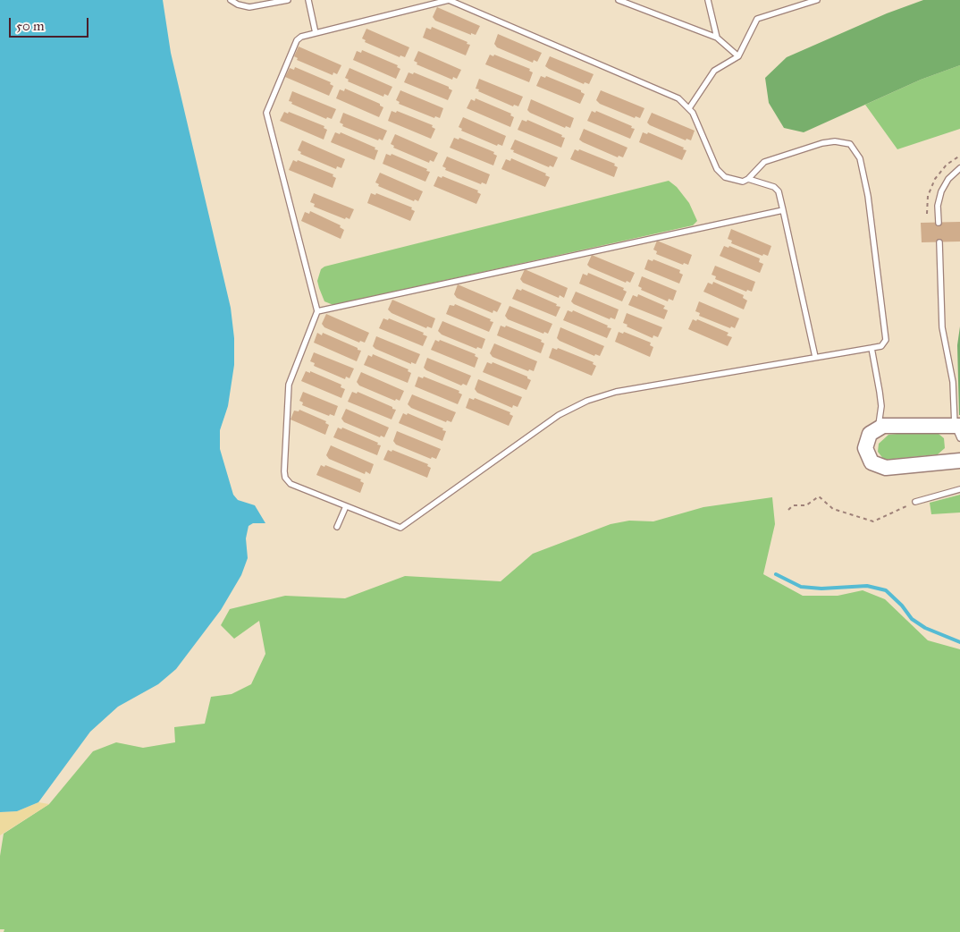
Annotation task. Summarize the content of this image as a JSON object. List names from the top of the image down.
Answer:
{
  "scale_bar": "50 m"
}
